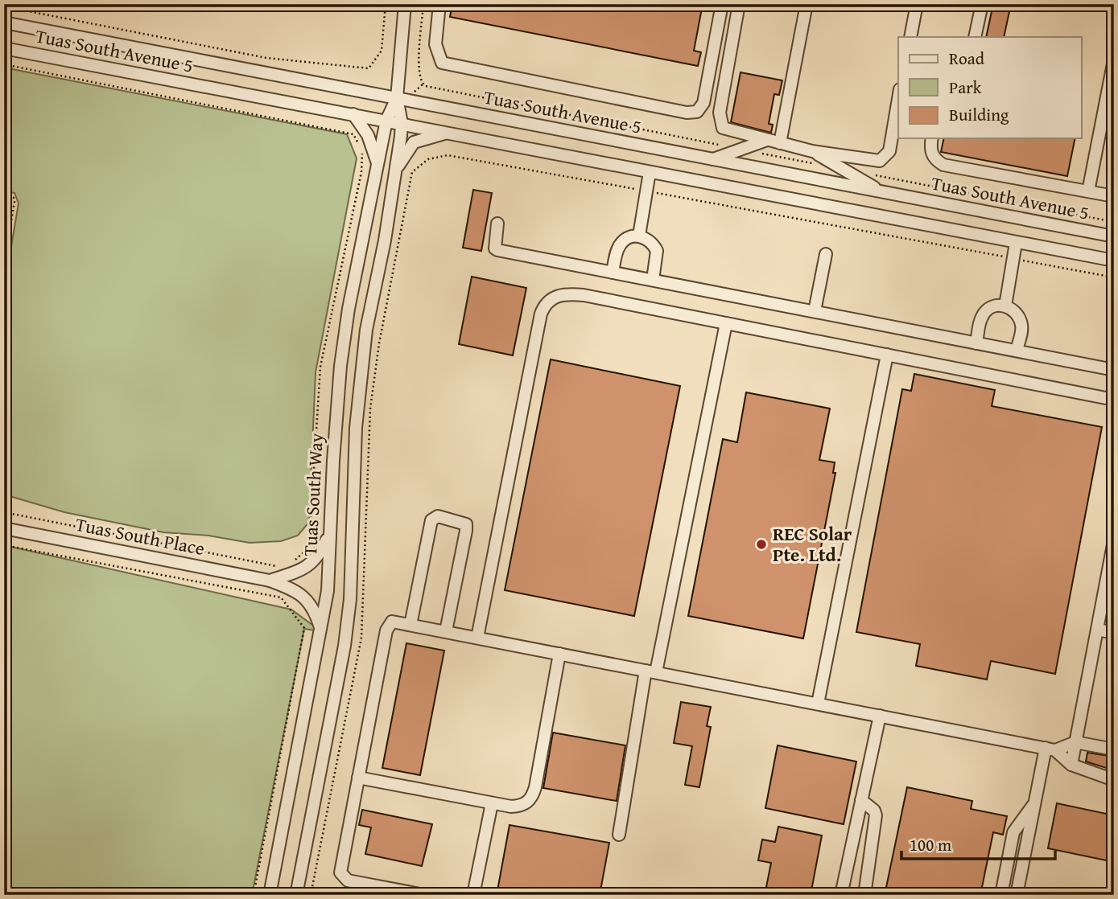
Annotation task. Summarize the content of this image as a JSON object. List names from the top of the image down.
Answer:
{
  "streets": {
    "street": ["Tuas South Avenue 5", "Tuas South Way", "Tuas South Place"]
  },
  "crossings": [
    ["Tuas South Avenue 5", "Tuas South Way"],
    ["Tuas South Way", "Tuas South Place"]
  ],
  "places": ["REC Solar Pte. Ltd."],
  "legend": ["Road", "Park", "Building"],
  "scale_bar": "100 m"
}
